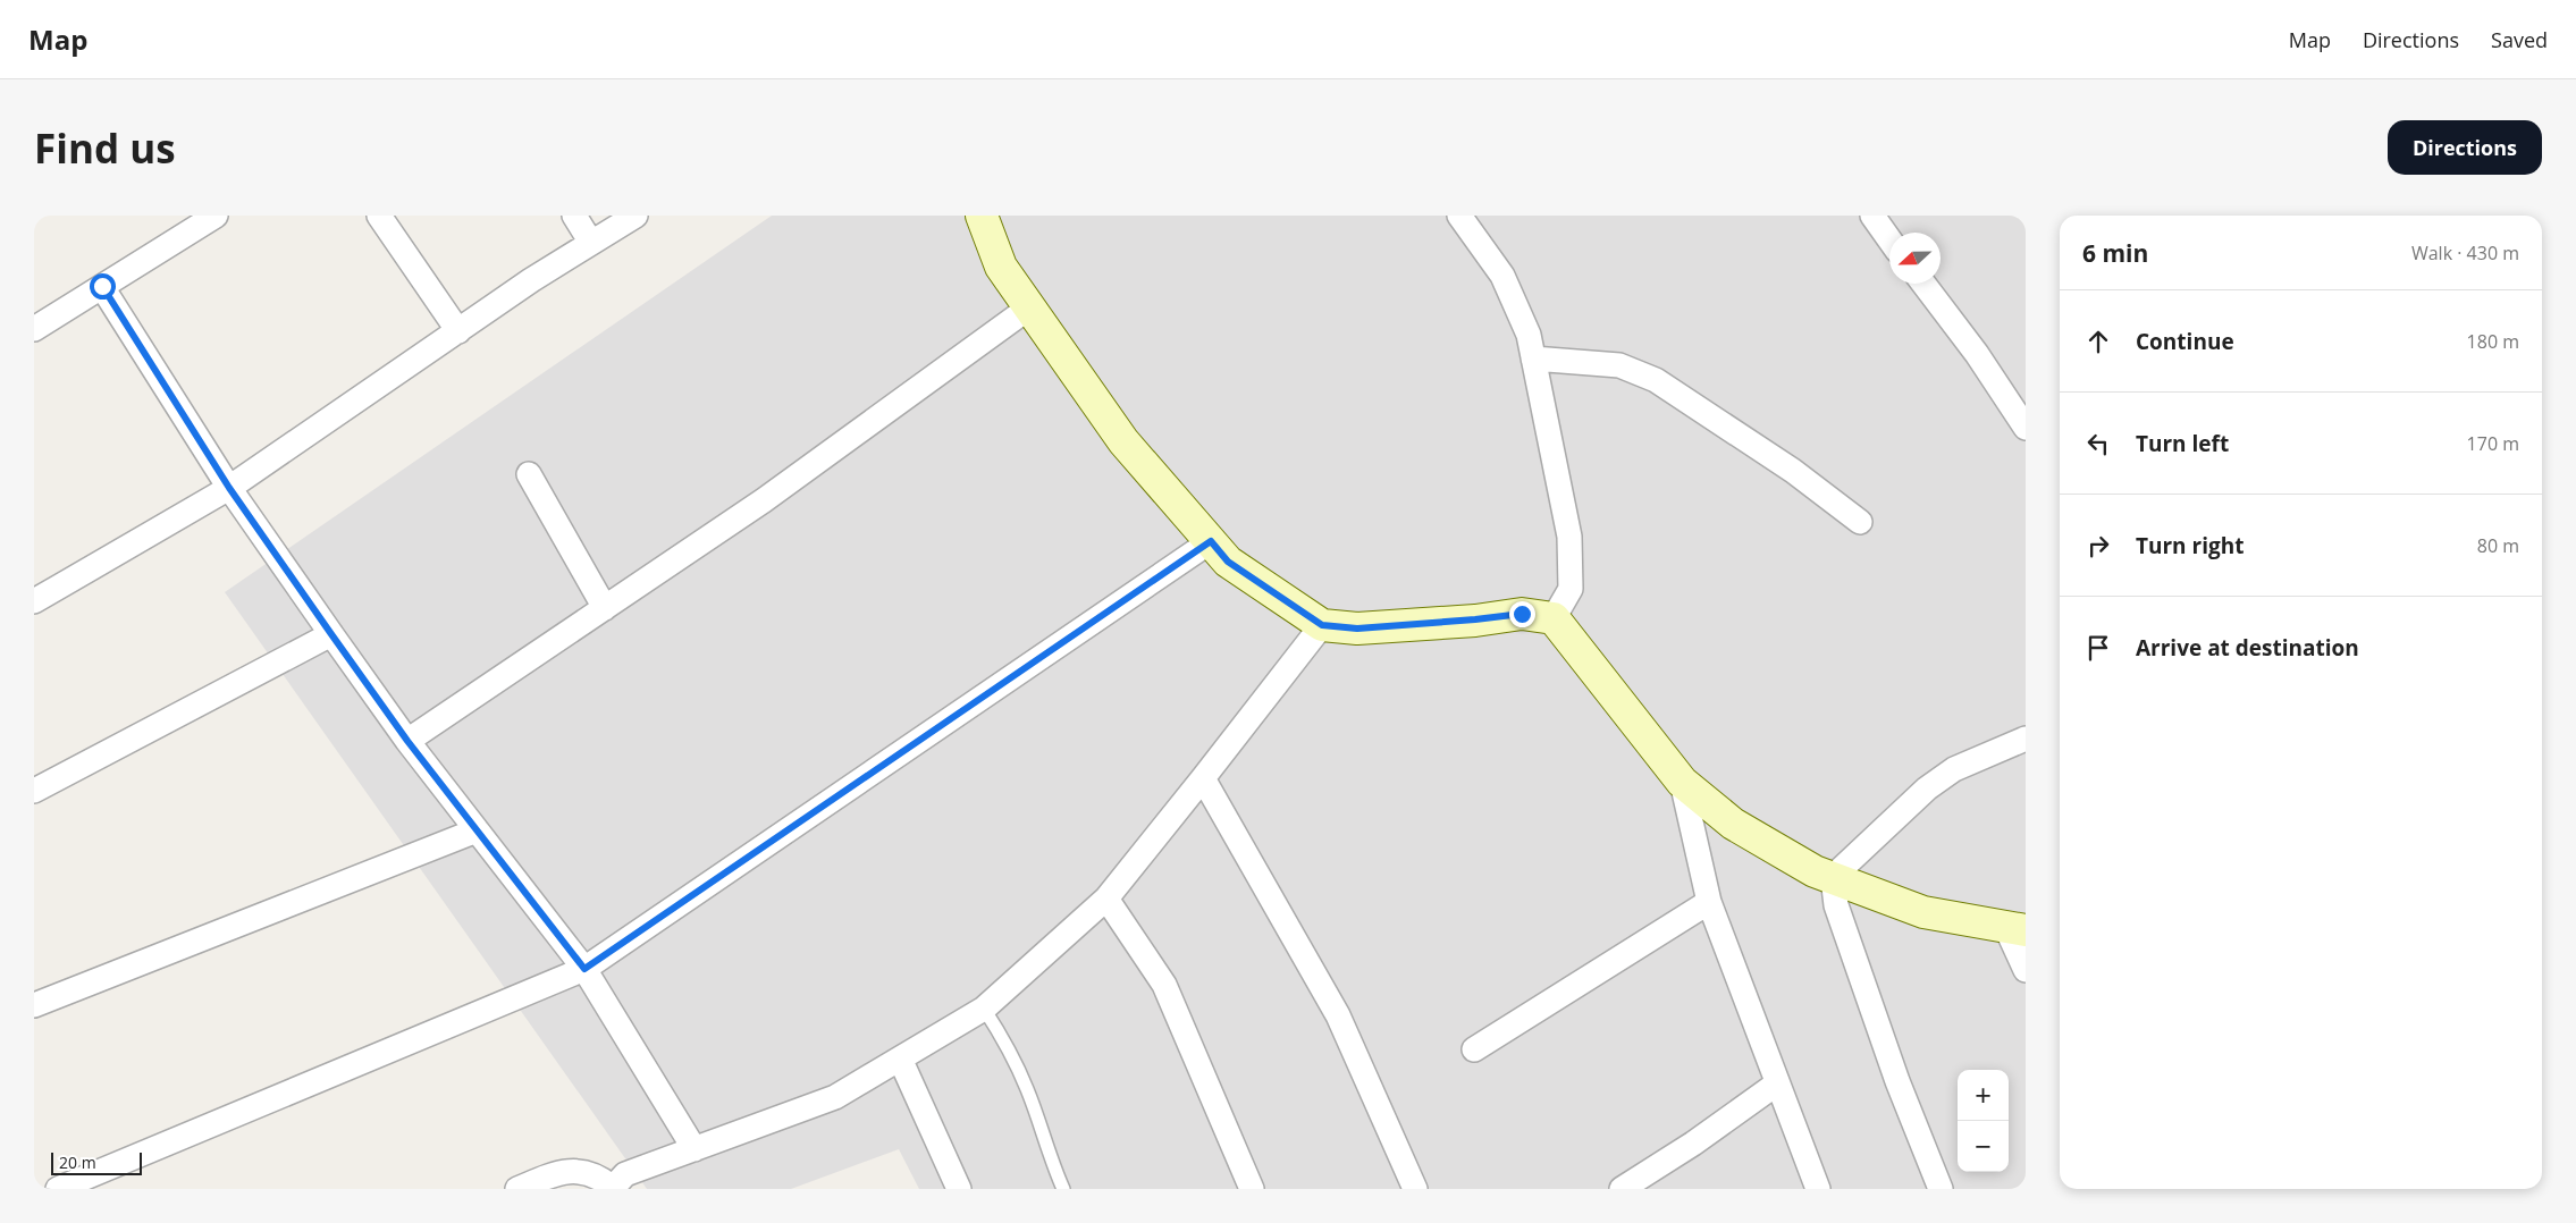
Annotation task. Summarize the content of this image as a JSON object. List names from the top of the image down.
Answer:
{
  "scale_bar": "20 m",
  "north": "left",
  "page": {
    "header": "Map",
    "nav": ["Map", "Directions", "Saved"],
    "buttons": "Directions",
    "title": "Find us",
    "heading": ["6 min", "Walk · 430 m"],
    "list": [
      ["Continue", "180 m"],
      ["Turn left", "170 m"],
      ["Turn right", "80 m"],
      "Arrive at destination"
    ],
    "map_buttons": ["+", "−"],
    "scale": "20 m"
  }
}
